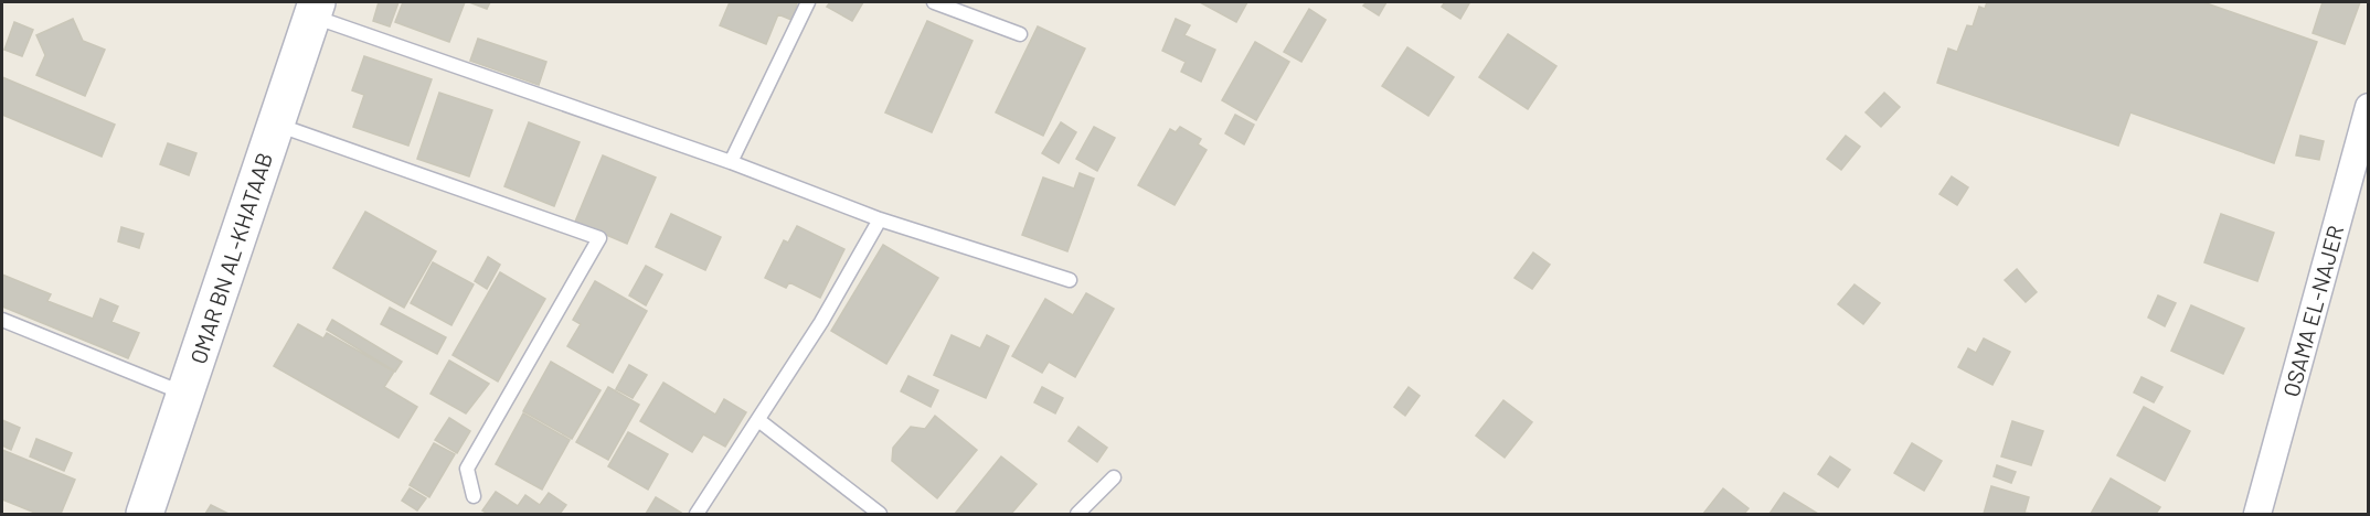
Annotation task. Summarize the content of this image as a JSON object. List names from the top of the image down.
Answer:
{
  "streets": {
    "main road": ["OMAR BN AL-KHATAAB"],
    "street": ["OSAMA EL-NAJER"]
  }
}
